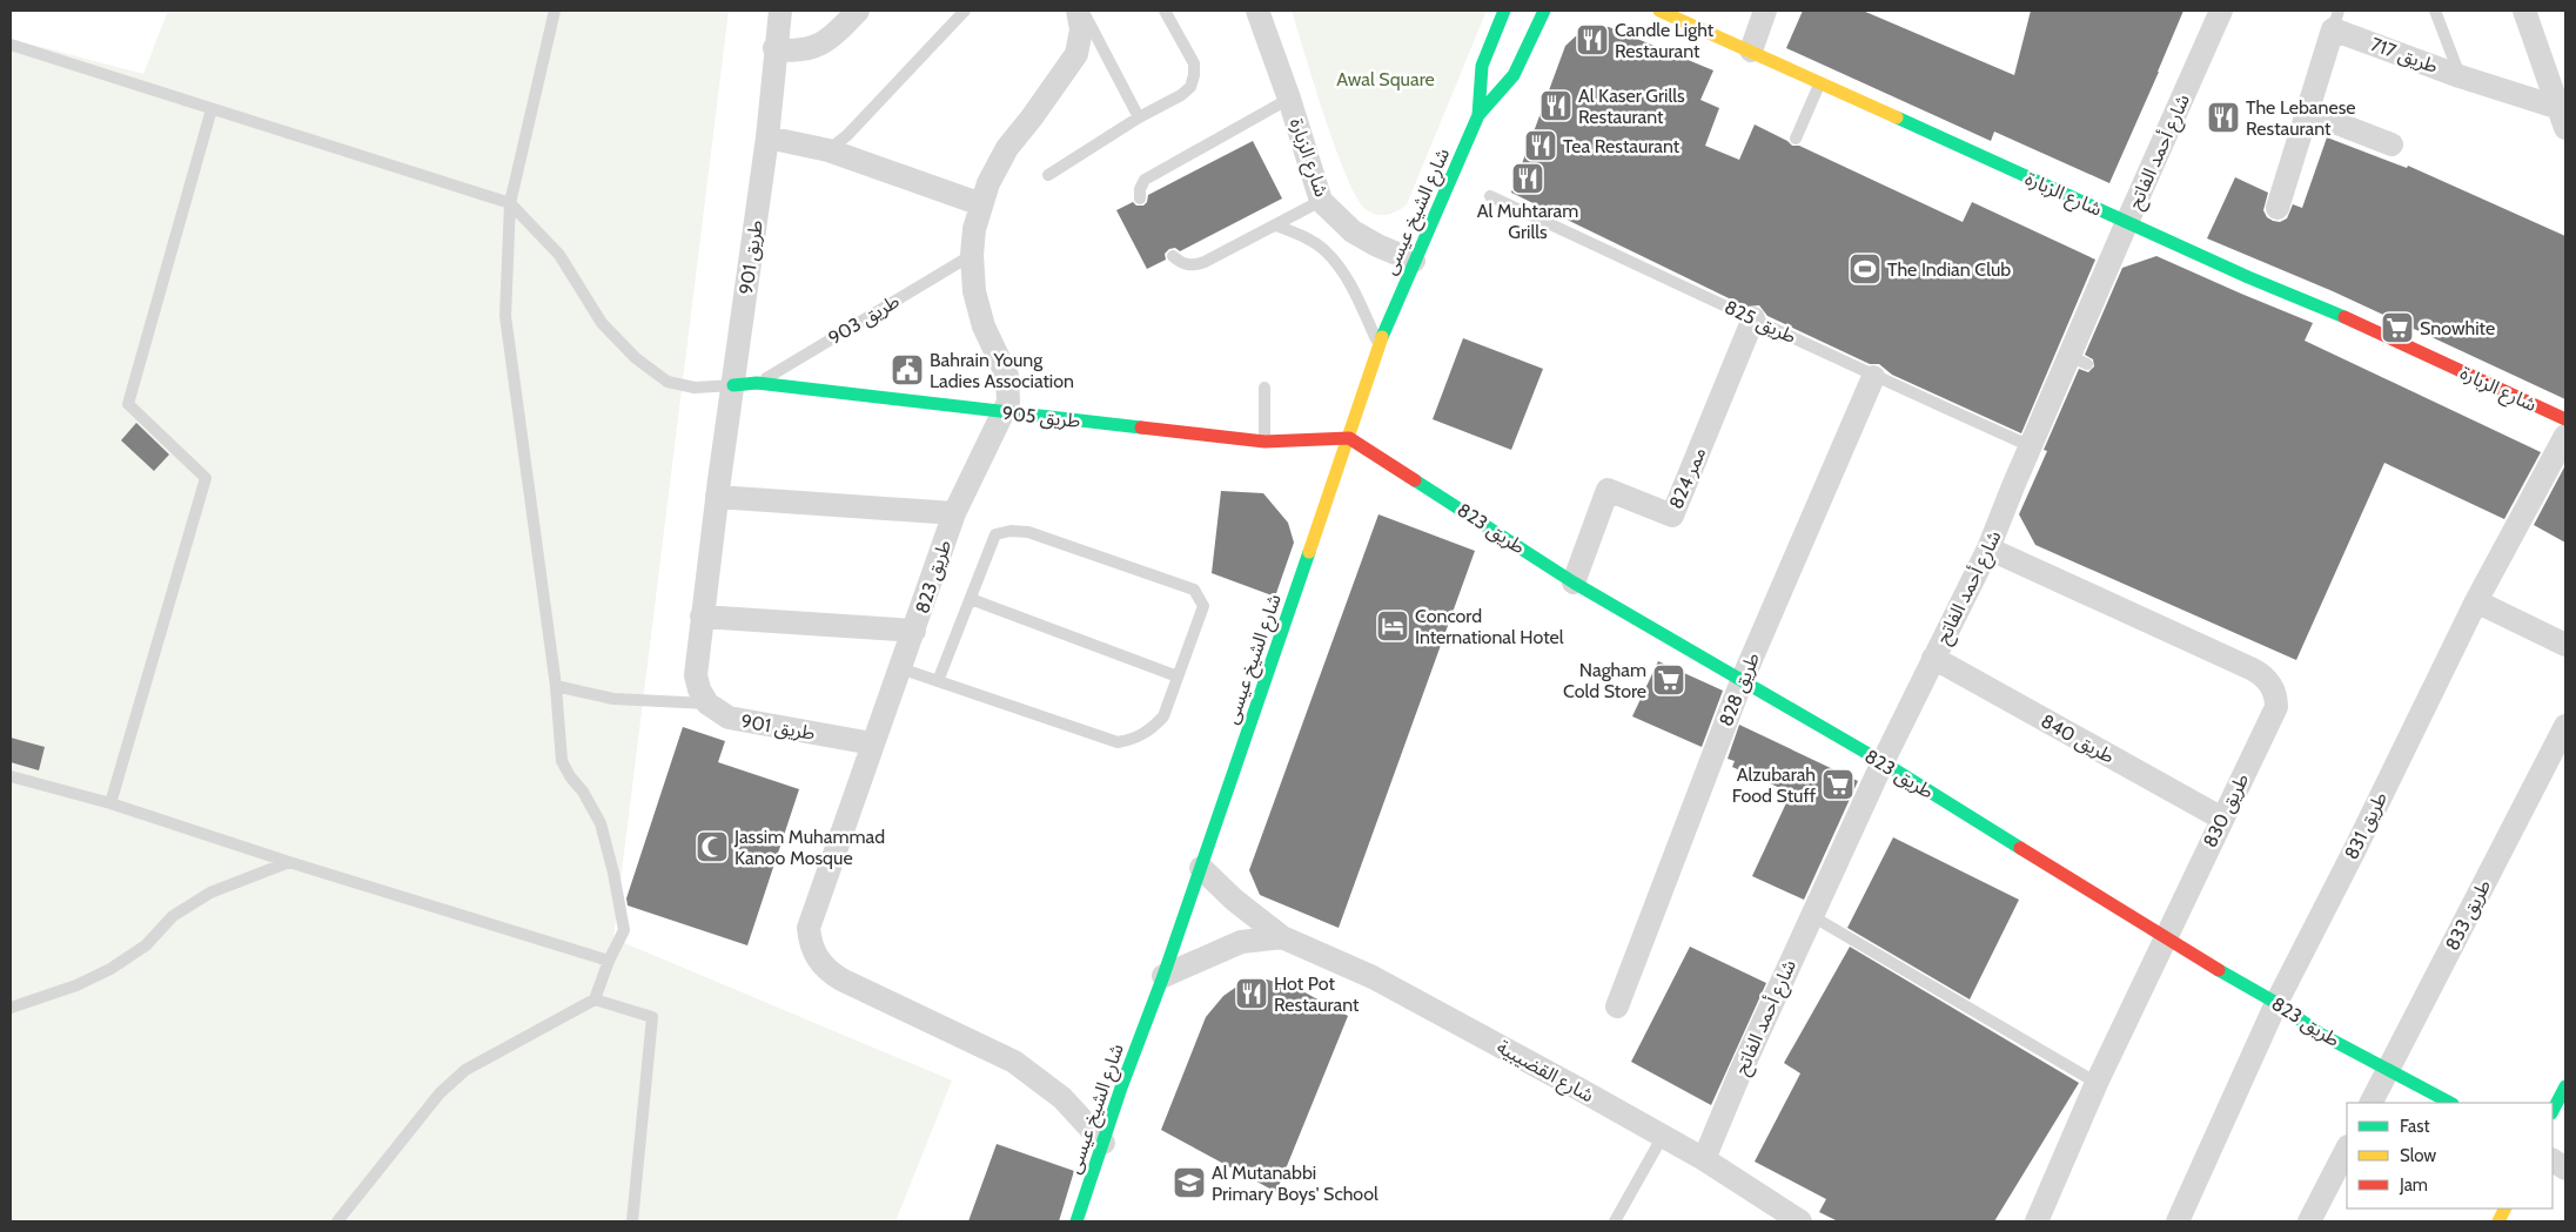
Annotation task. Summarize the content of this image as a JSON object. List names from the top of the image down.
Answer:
{
  "streets": {
    "street": [
      "طريق 717",
      "شارع أحمد الفاتح",
      "شارع الزبارة",
      "شارع الشيخ عيسى",
      "طريق 901",
      "طريق 905",
      "ممر 824",
      "طريق 823",
      "طريق 828",
      "طريق 840",
      "طريق 830",
      "طريق 831",
      "طريق 833",
      "شارع القضيبية"
    ],
    "lane": ["طريق 903", "طريق 825"]
  },
  "crossings": [
    ["شارع أحمد الفاتح", "شارع الزبارة"],
    ["شارع أحمد الفاتح", "طريق 825"],
    ["شارع أحمد الفاتح", "طريق 823"],
    ["شارع أحمد الفاتح", "طريق 840"],
    ["شارع أحمد الفاتح", "طريق 830"],
    ["شارع أحمد الفاتح", "شارع القضيبية"],
    ["شارع الزبارة", "شارع الشيخ عيسى"],
    ["شارع الشيخ عيسى", "طريق 905"],
    ["شارع الشيخ عيسى", "طريق 823"],
    ["شارع الشيخ عيسى", "شارع القضيبية"],
    ["طريق 901", "طريق 905"],
    ["طريق 901", "طريق 823"],
    ["طريق 903", "طريق 905"],
    ["طريق 825", "ممر 824"],
    ["طريق 825", "طريق 828"],
    ["طريق 905", "طريق 823"],
    ["ممر 824", "طريق 823"],
    ["طريق 823", "طريق 828"],
    ["طريق 823", "طريق 830"],
    ["طريق 823", "طريق 831"],
    ["طريق 823", "طريق 833"],
    ["طريق 840", "طريق 830"]
  ],
  "parks": ["Awal Square"],
  "places": {
    "restaurant": [
      "Candle Light Restaurant",
      "Al Kaser Grills Restaurant",
      "The Lebanese Restaurant",
      "Tea Restaurant",
      "Al Muhtaram Grills",
      "Hot Pot Restaurant"
    ],
    "sports": ["The Indian Club"],
    "supermarket": ["Snowhite", "Nagham Cold Store", "Alzubarah Food Stuff"],
    "public building": ["Bahrain Young Ladies Association"],
    "hotel": ["Concord International Hotel"],
    "mosque": ["Jassim Muhammad Kanoo Mosque"],
    "school or university": ["Al Mutanabbi Primary Boys' School"]
  },
  "legend": ["Fast", "Slow", "Jam"]
}
